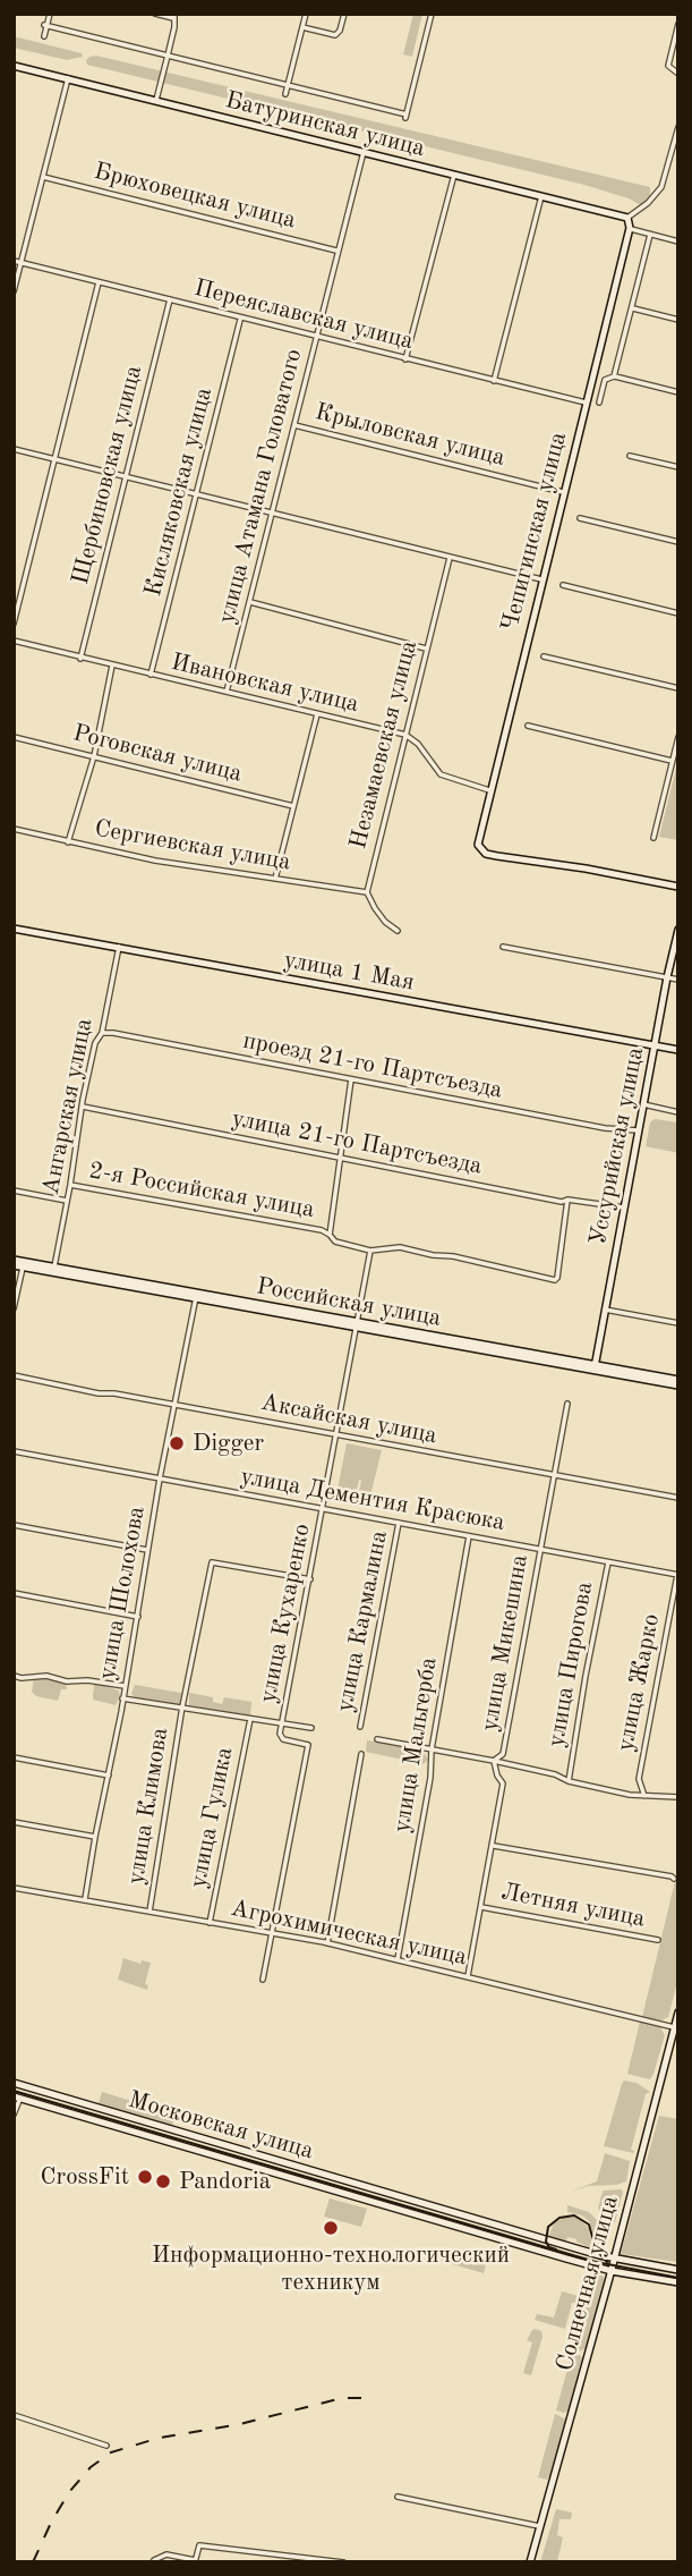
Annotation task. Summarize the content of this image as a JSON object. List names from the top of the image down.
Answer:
{
  "streets": {
    "street": [
      "Батуринская улица",
      "Брюховецкая улица",
      "Переяславская улица",
      "Крыловская улица",
      "Щербиновская улица",
      "улица Атамана Головатого",
      "Кисляковская улица",
      "Чепигинская улица",
      "Ивановская улица",
      "Незамаевская улица",
      "Роговская улица",
      "Сергиевская улица",
      "улица 1 Мая",
      "проезд 21-го Партсъезда",
      "Ангарская улица",
      "улица 21-го Партсъезда",
      "Уссурийская улица",
      "2-я Российская улица",
      "Российская улица",
      "Аксайская улица",
      "улица Дементия Красюка",
      "улица Шолохова",
      "улица Кухаренко",
      "улица Кармалина",
      "улица Микешина",
      "улица Пирогова",
      "улица Жарко",
      "улица Мальгерба",
      "улица Климова",
      "улица Гулика",
      "Летняя улица",
      "Агрохимическая улица",
      "Московская улица",
      "Солнечная улица"
    ]
  },
  "crossings": [
    ["Батуринская улица", "улица Атамана Головатого"],
    ["Брюховецкая улица", "улица Атамана Головатого"],
    ["Переяславская улица", "Щербиновская улица"],
    ["Переяславская улица", "улица Атамана Головатого"],
    ["Переяславская улица", "Кисляковская улица"],
    ["Переяславская улица", "Чепигинская улица"],
    ["Крыловская улица", "улица Атамана Головатого"],
    ["Крыловская улица", "Чепигинская улица"],
    ["Щербиновская улица", "Ивановская улица"],
    ["улица Атамана Головатого", "Ивановская улица"],
    ["Кисляковская улица", "Ивановская улица"],
    ["Ивановская улица", "Незамаевская улица"],
    ["Незамаевская улица", "Сергиевская улица"],
    ["улица 1 Мая", "Ангарская улица"],
    ["улица 1 Мая", "Уссурийская улица"],
    ["проезд 21-го Партсъезда", "Ангарская улица"],
    ["проезд 21-го Партсъезда", "Уссурийская улица"],
    ["Ангарская улица", "улица 21-го Партсъезда"],
    ["Ангарская улица", "2-я Российская улица"],
    ["Ангарская улица", "Российская улица"],
    ["улица 21-го Партсъезда", "Уссурийская улица"],
    ["улица 21-го Партсъезда", "2-я Российская улица"],
    ["Уссурийская улица", "Российская улица"],
    ["2-я Российская улица", "улица Кухаренко"],
    ["Российская улица", "улица Шолохова"],
    ["Российская улица", "улица Кухаренко"],
    ["Аксайская улица", "улица Шолохова"],
    ["Аксайская улица", "улица Кухаренко"],
    ["Аксайская улица", "улица Микешина"],
    ["улица Дементия Красюка", "улица Шолохова"],
    ["улица Дементия Красюка", "улица Кухаренко"],
    ["улица Дементия Красюка", "улица Кармалина"],
    ["улица Дементия Красюка", "улица Микешина"],
    ["улица Дементия Красюка", "улица Пирогова"],
    ["улица Дементия Красюка", "улица Жарко"],
    ["улица Дементия Красюка", "улица Мальгерба"],
    ["улица Шолохова", "Агрохимическая улица"],
    ["улица Кухаренко", "улица Климова"],
    ["улица Кухаренко", "Агрохимическая улица"],
    ["улица Микешина", "Летняя улица"],
    ["улица Микешина", "Агрохимическая улица"],
    ["улица Мальгерба", "Агрохимическая улица"],
    ["улица Климова", "Агрохимическая улица"],
    ["улица Гулика", "Агрохимическая улица"],
    ["Агрохимическая улица", "Солнечная улица"],
    ["Московская улица", "Солнечная улица"]
  ],
  "places": [
    "Digger",
    "CrossFit",
    "Pandoria",
    "Информационно-технологический техникум"
  ]
}
